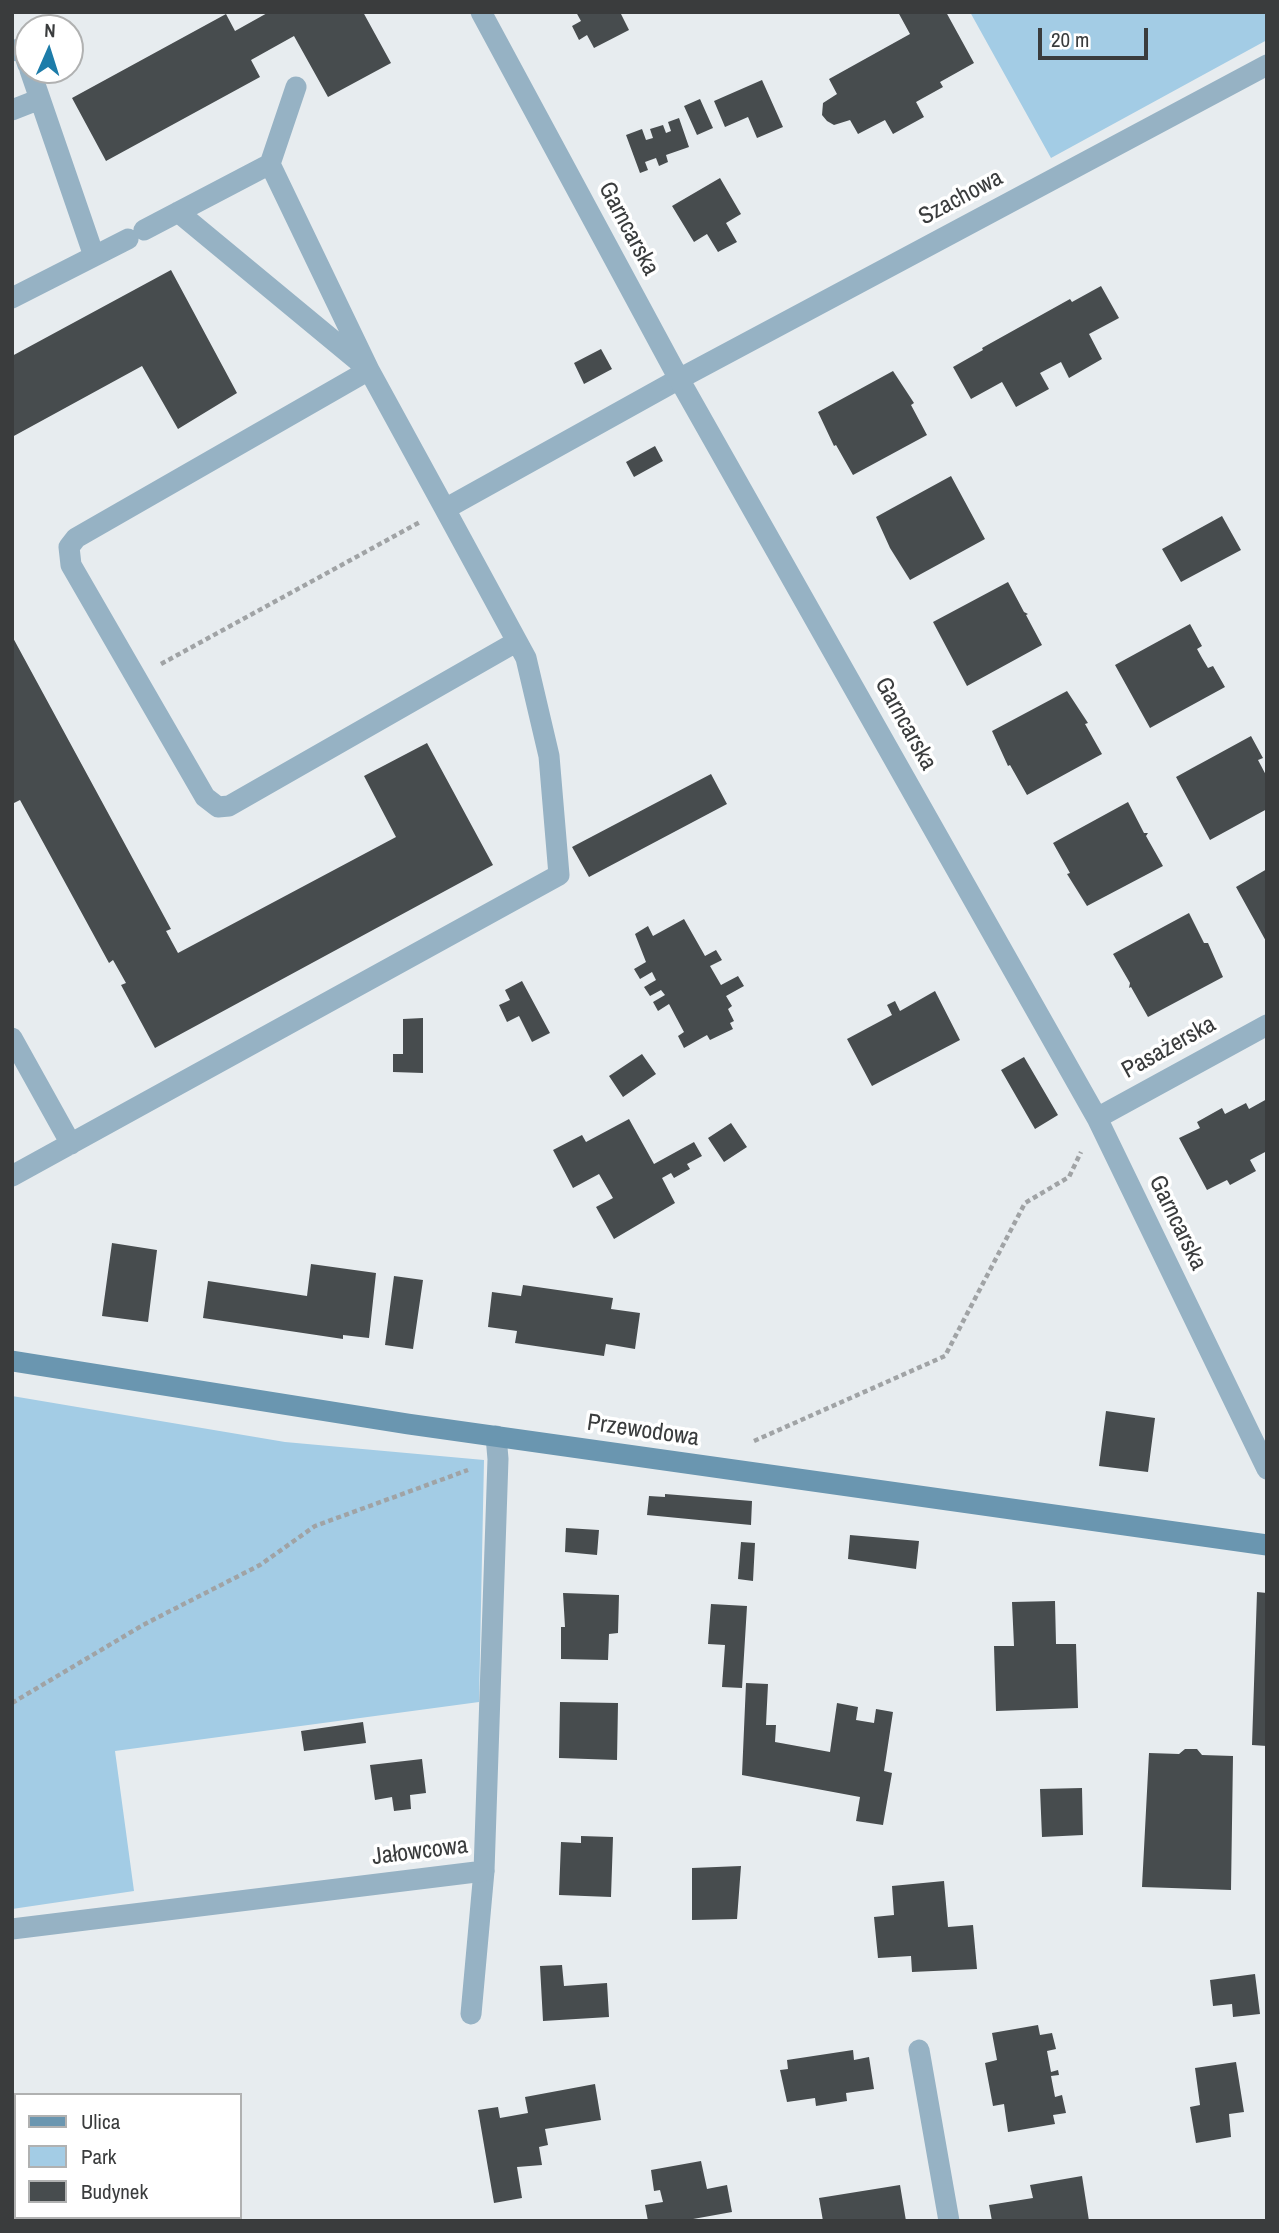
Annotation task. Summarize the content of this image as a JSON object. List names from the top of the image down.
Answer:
{
  "streets": {
    "street": [
      "Szachowa",
      "Garncarska",
      "Pasażerska",
      "Przewodowa",
      "Jałowcowa"
    ]
  },
  "crossings": [
    ["Szachowa", "Garncarska"],
    ["Garncarska", "Pasażerska"],
    ["Przewodowa", "Jałowcowa"]
  ],
  "legend": ["Ulica", "Park", "Budynek"],
  "scale_bar": "20 m",
  "north": "top"
}
